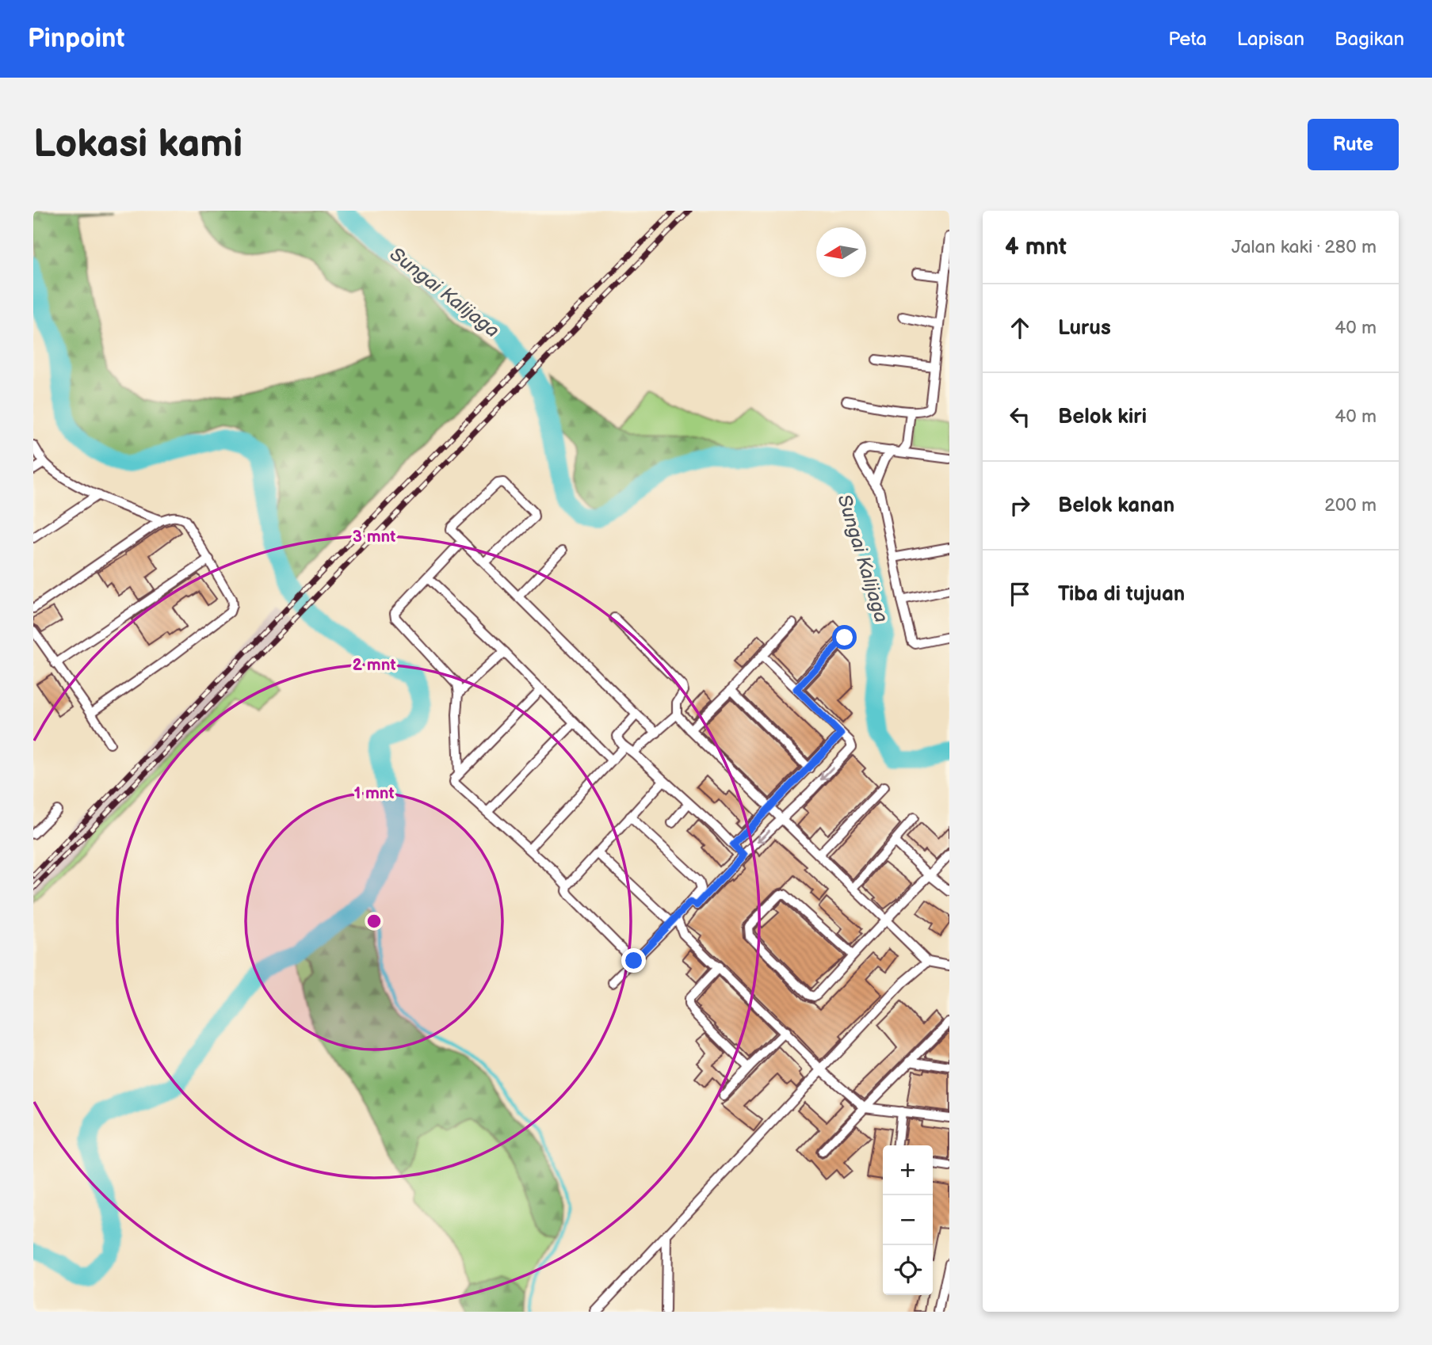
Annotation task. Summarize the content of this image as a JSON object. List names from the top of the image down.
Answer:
{
  "water": ["Sungai Kalijaga"],
  "north": "left",
  "page": {
    "header": "Pinpoint",
    "nav": ["Peta", "Lapisan", "Bagikan"],
    "buttons": "Rute",
    "title": "Lokasi kami",
    "heading": ["4 mnt", "Jalan kaki · 280 m"],
    "list": [
      ["Lurus", "40 m"],
      ["Belok kiri", "40 m"],
      ["Belok kanan", "200 m"],
      "Tiba di tujuan"
    ],
    "map_buttons": ["+", "−"]
  },
  "rings": ["3 mnt", "2 mnt", "1 mnt"]
}
